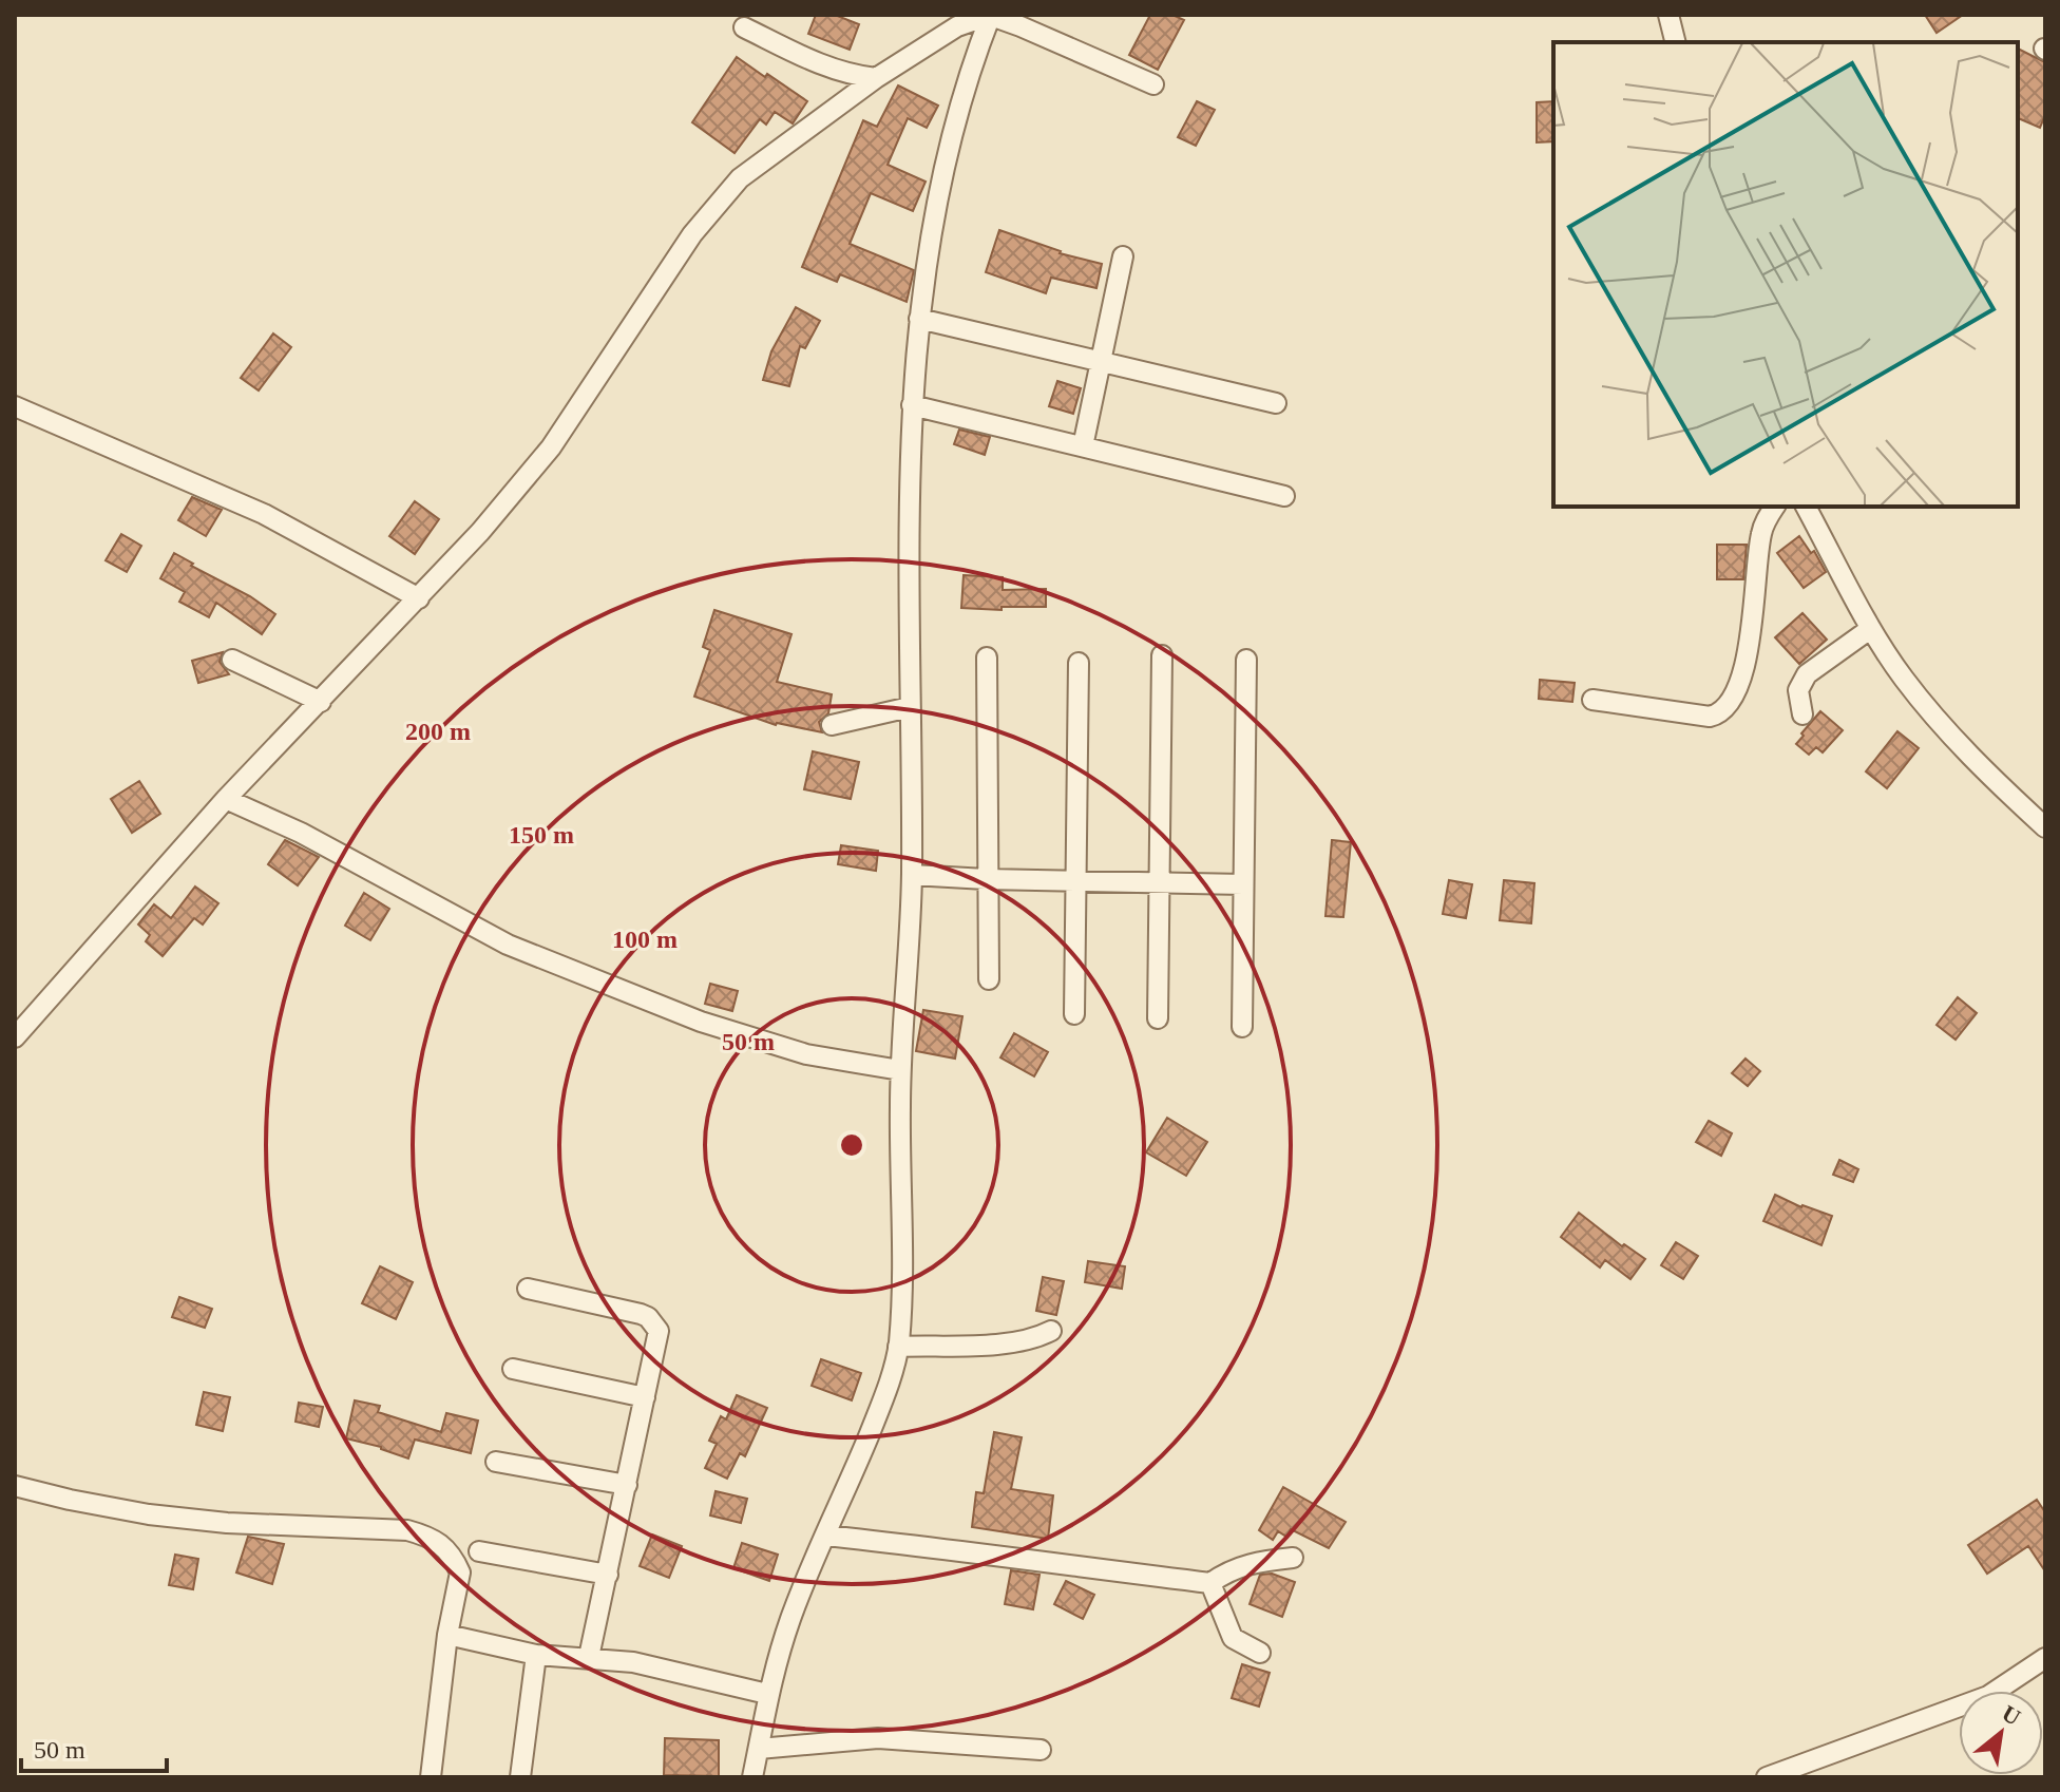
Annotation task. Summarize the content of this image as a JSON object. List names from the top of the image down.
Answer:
{
  "scale_bar": "50 m",
  "north": "top right",
  "rings": [
    "200 m",
    "150 m",
    "100 m",
    "50 m"
  ]
}
